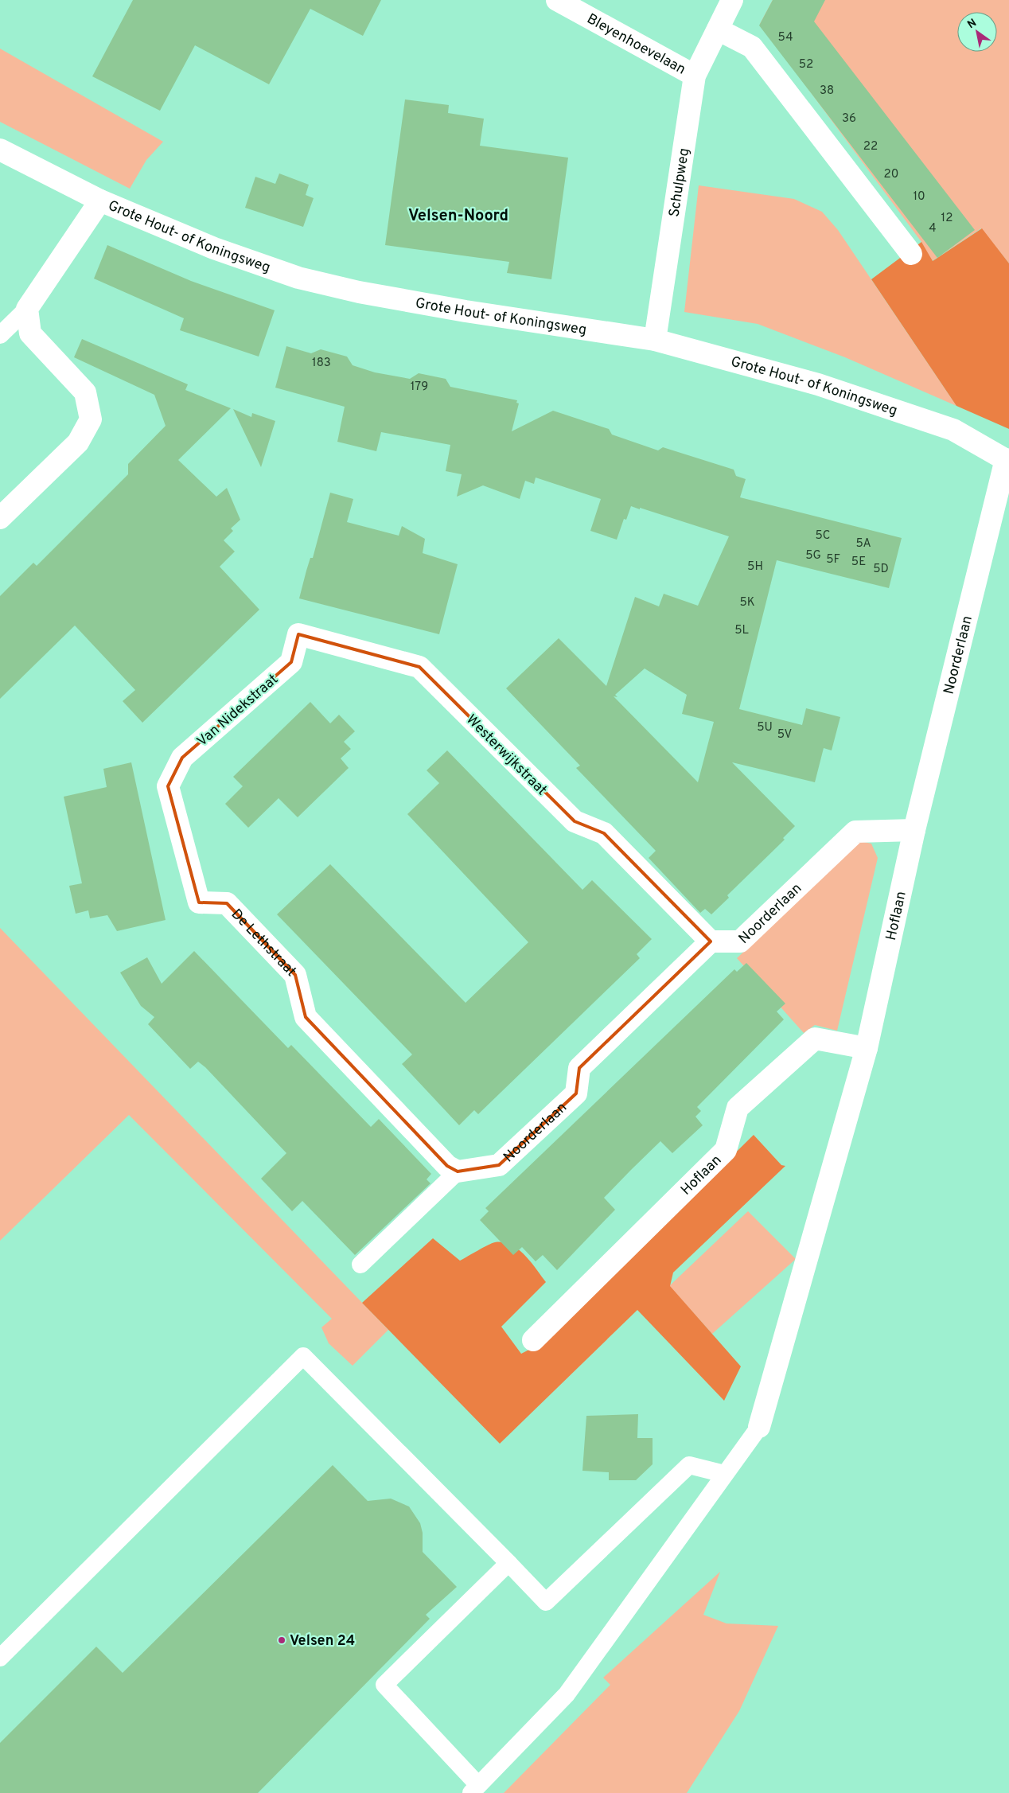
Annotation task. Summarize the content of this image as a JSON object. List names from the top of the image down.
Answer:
{
  "streets": {
    "street": [
      "Bleyenhoevelaan",
      "Schulpweg",
      "Grote Hout- of Koningsweg",
      "Noorderlaan",
      "Van Nidekstraat",
      "Westerwijkstraat",
      "Hoflaan",
      "De Lethstraat"
    ]
  },
  "crossings": [
    ["Bleyenhoevelaan", "Schulpweg"],
    ["Schulpweg", "Grote Hout- of Koningsweg"],
    ["Grote Hout- of Koningsweg", "Noorderlaan"],
    ["Noorderlaan", "Westerwijkstraat"],
    ["Noorderlaan", "Hoflaan"],
    ["Noorderlaan", "De Lethstraat"],
    ["Van Nidekstraat", "Westerwijkstraat"],
    ["Van Nidekstraat", "De Lethstraat"]
  ],
  "districts": ["Velsen-Noord"],
  "places": ["Velsen 24"],
  "house_numbers": [
    "54",
    "52",
    "38",
    "36",
    "22",
    "20",
    "10",
    "12",
    "4",
    "183",
    "179",
    "5C",
    "5A",
    "5G",
    "5F",
    "5E",
    "5H",
    "5D",
    "5K",
    "5L",
    "5U",
    "5V"
  ],
  "north": "top left"
}
